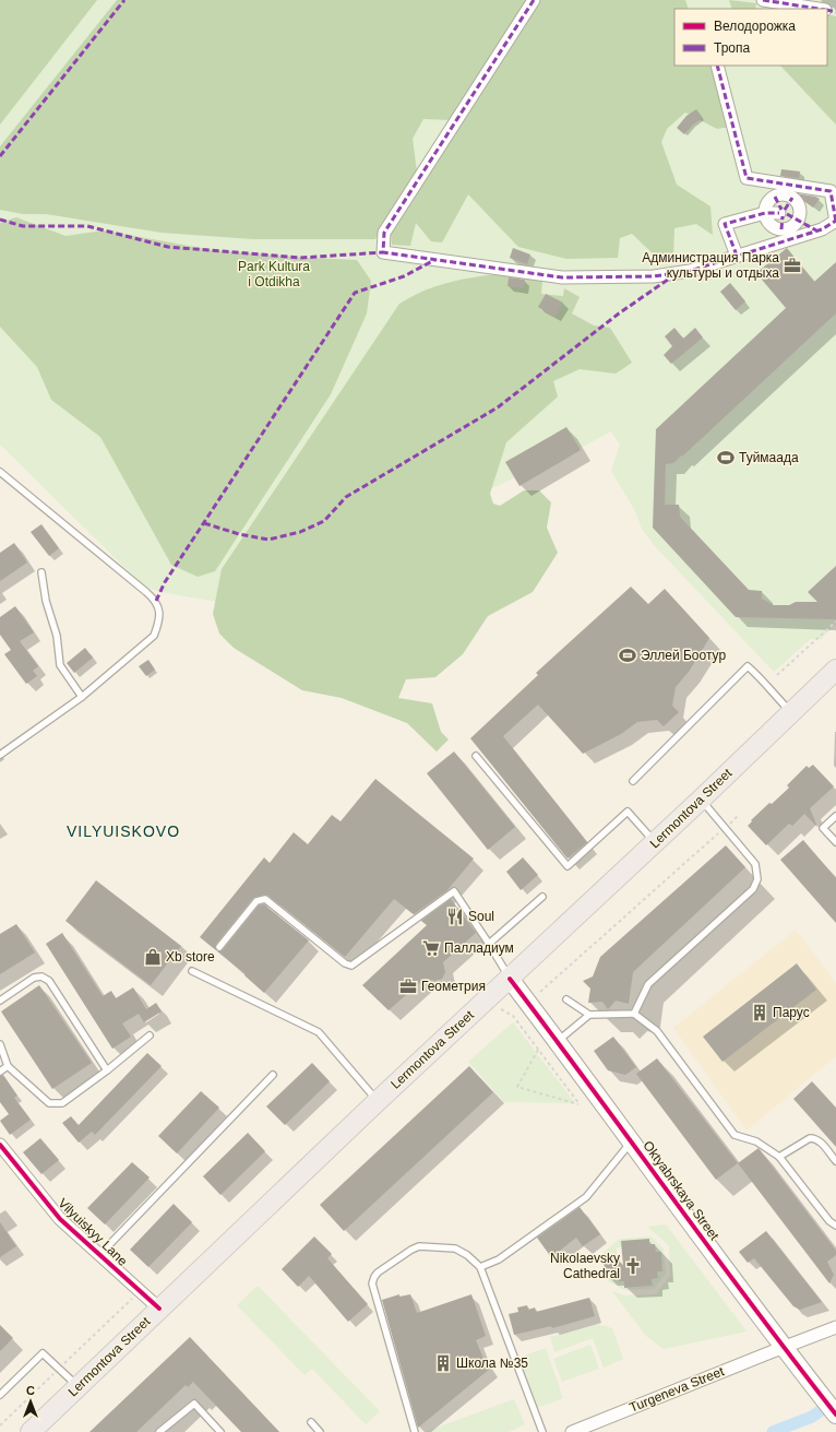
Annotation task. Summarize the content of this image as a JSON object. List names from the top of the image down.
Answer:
{
  "streets": {
    "main road": ["Lermontova Street"],
    "street": ["Oktyabrskaya Street", "Vilyuiskyy Lane", "Turgeneva Street"]
  },
  "crossings": [
    ["Lermontova Street", "Oktyabrskaya Street"],
    ["Lermontova Street", "Vilyuiskyy Lane"],
    ["Oktyabrskaya Street", "Turgeneva Street"]
  ],
  "districts": ["VILYUISKOVO"],
  "parks": ["Park Kultura i Otdikha"],
  "places": {
    "office": ["Администрация Парка культуры и отдыха", "Геометрия"],
    "sports": ["Туймаада", "Эллей Боотур"],
    "restaurant": ["Soul"],
    "supermarket": ["Палладиум"],
    "shop": ["Xb store"],
    "building": ["Парус", "Школа №35"],
    "church": ["Nikolaevsky Cathedral"]
  },
  "legend": ["Велодорожка", "Тропа"],
  "north": "top"
}
